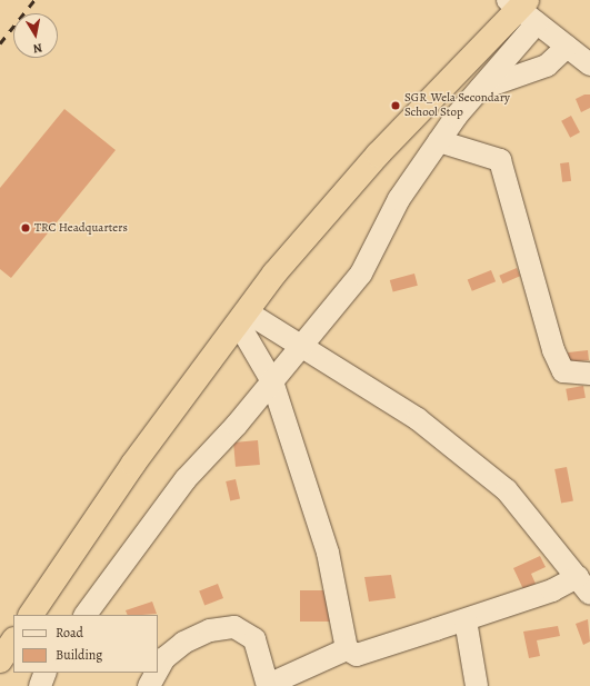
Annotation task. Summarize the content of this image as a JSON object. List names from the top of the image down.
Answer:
{
  "places": ["SGR_Wela Secondary School Stop", "TRC Headquarters"],
  "legend": ["Road", "Building"],
  "north": "bottom"
}
